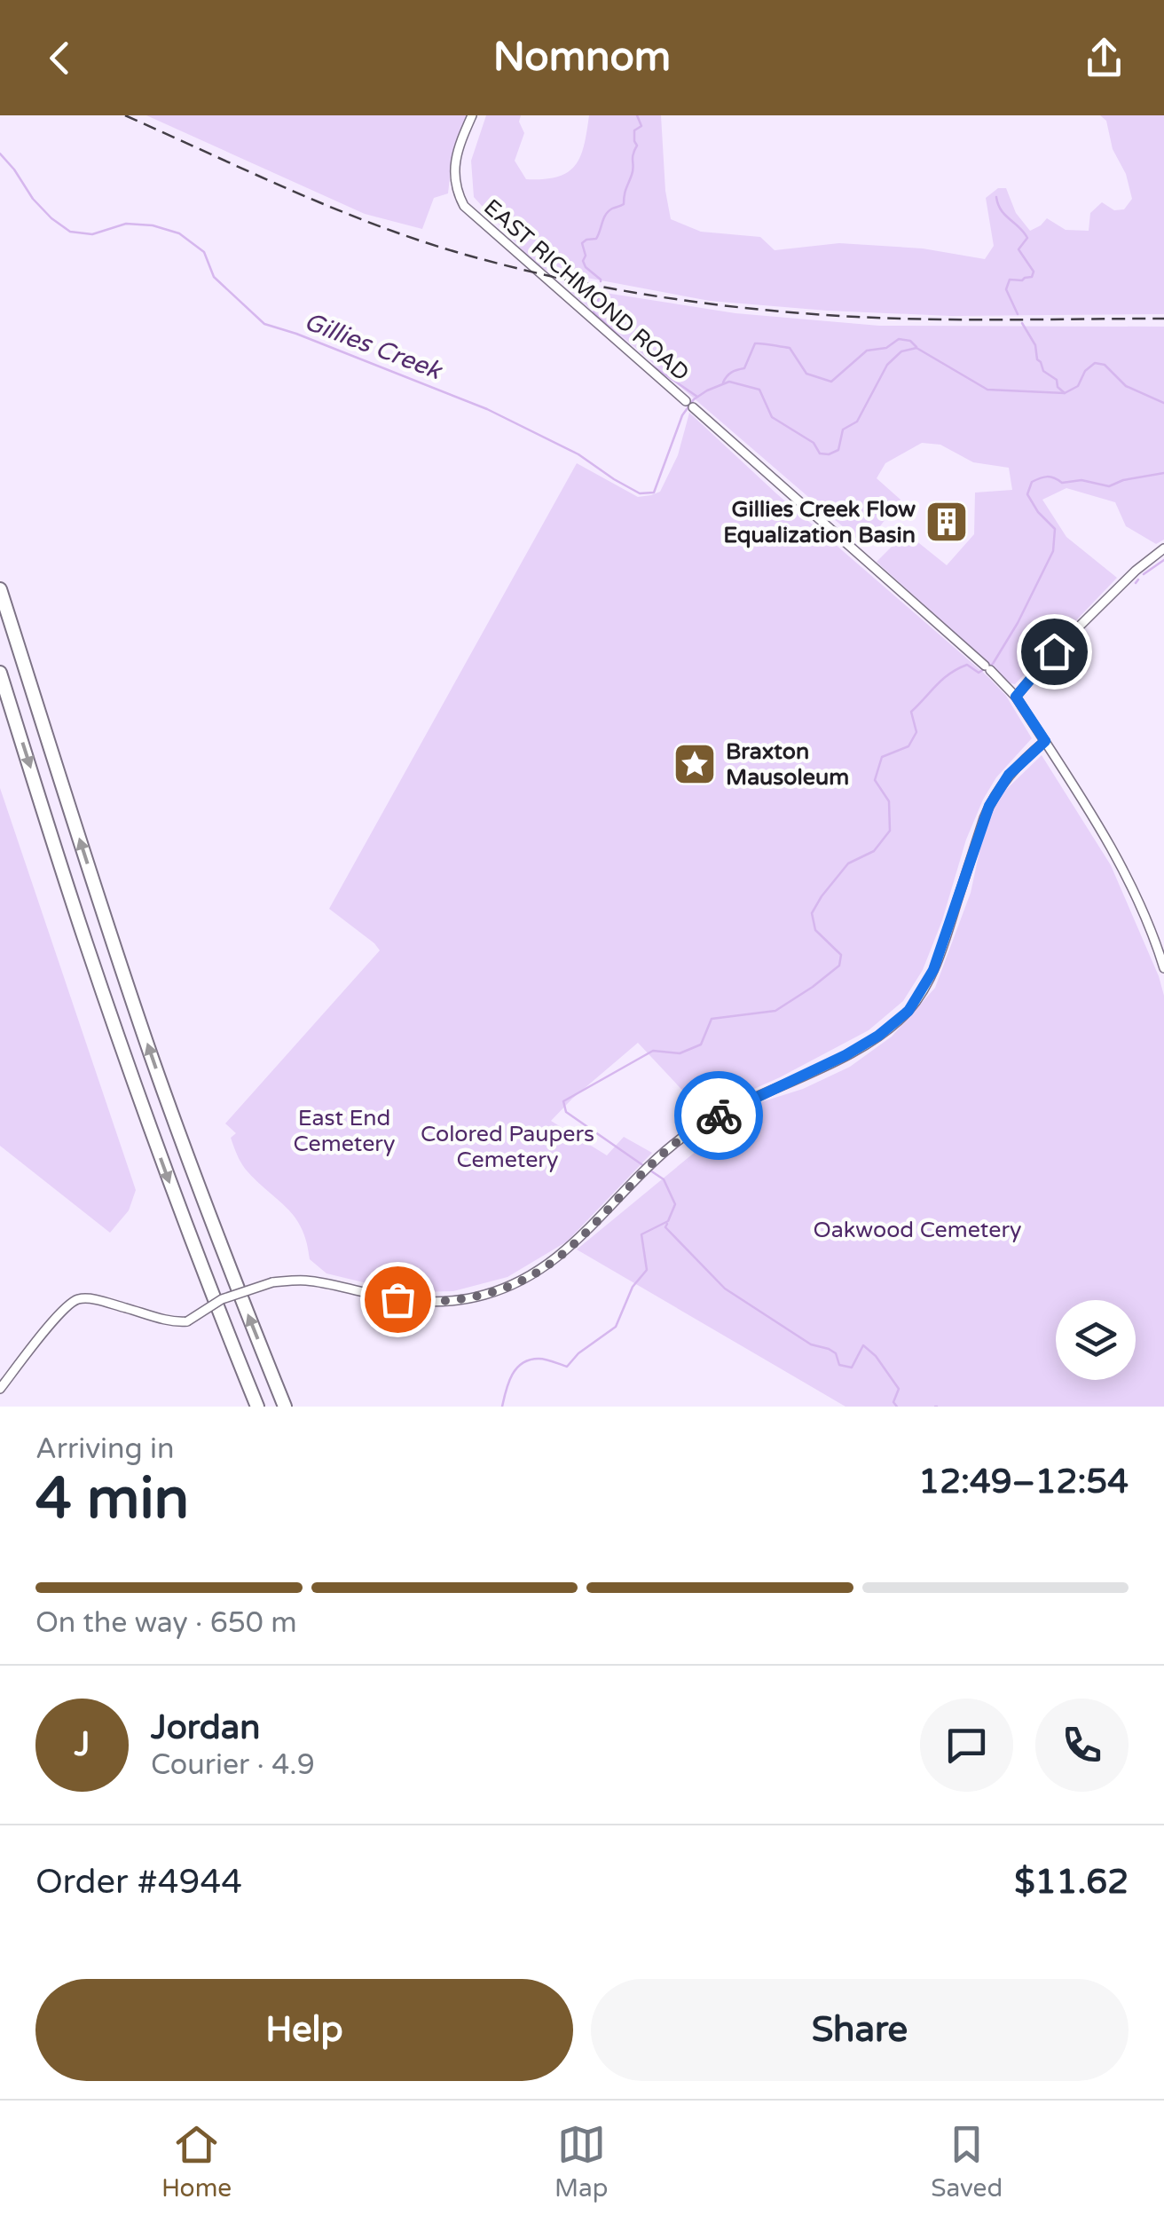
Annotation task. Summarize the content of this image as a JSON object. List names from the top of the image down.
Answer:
{
  "streets": {
    "street": ["EAST RICHMOND ROAD"]
  },
  "water": ["Gillies Creek"],
  "parks": ["East End Cemetery", "Colored Paupers Cemetery", "Oakwood Cemetery"],
  "places": {
    "building": ["Gillies Creek Flow Equalization Basin"],
    "place": ["Braxton Mausoleum"]
  },
  "page": {
    "header": "Nomnom",
    "heading": ["4 min", "Arriving in", "12:49–12:54"],
    "panel": [
      "Jordan",
      "Courier · 4.9",
      "Order #4944",
      "$11.62"
    ],
    "bar": "On the way · 650 m",
    "round": "J",
    "buttons": ["Help", "Share"],
    "tabs": ["Home", "Map", "Saved"]
  }
}
